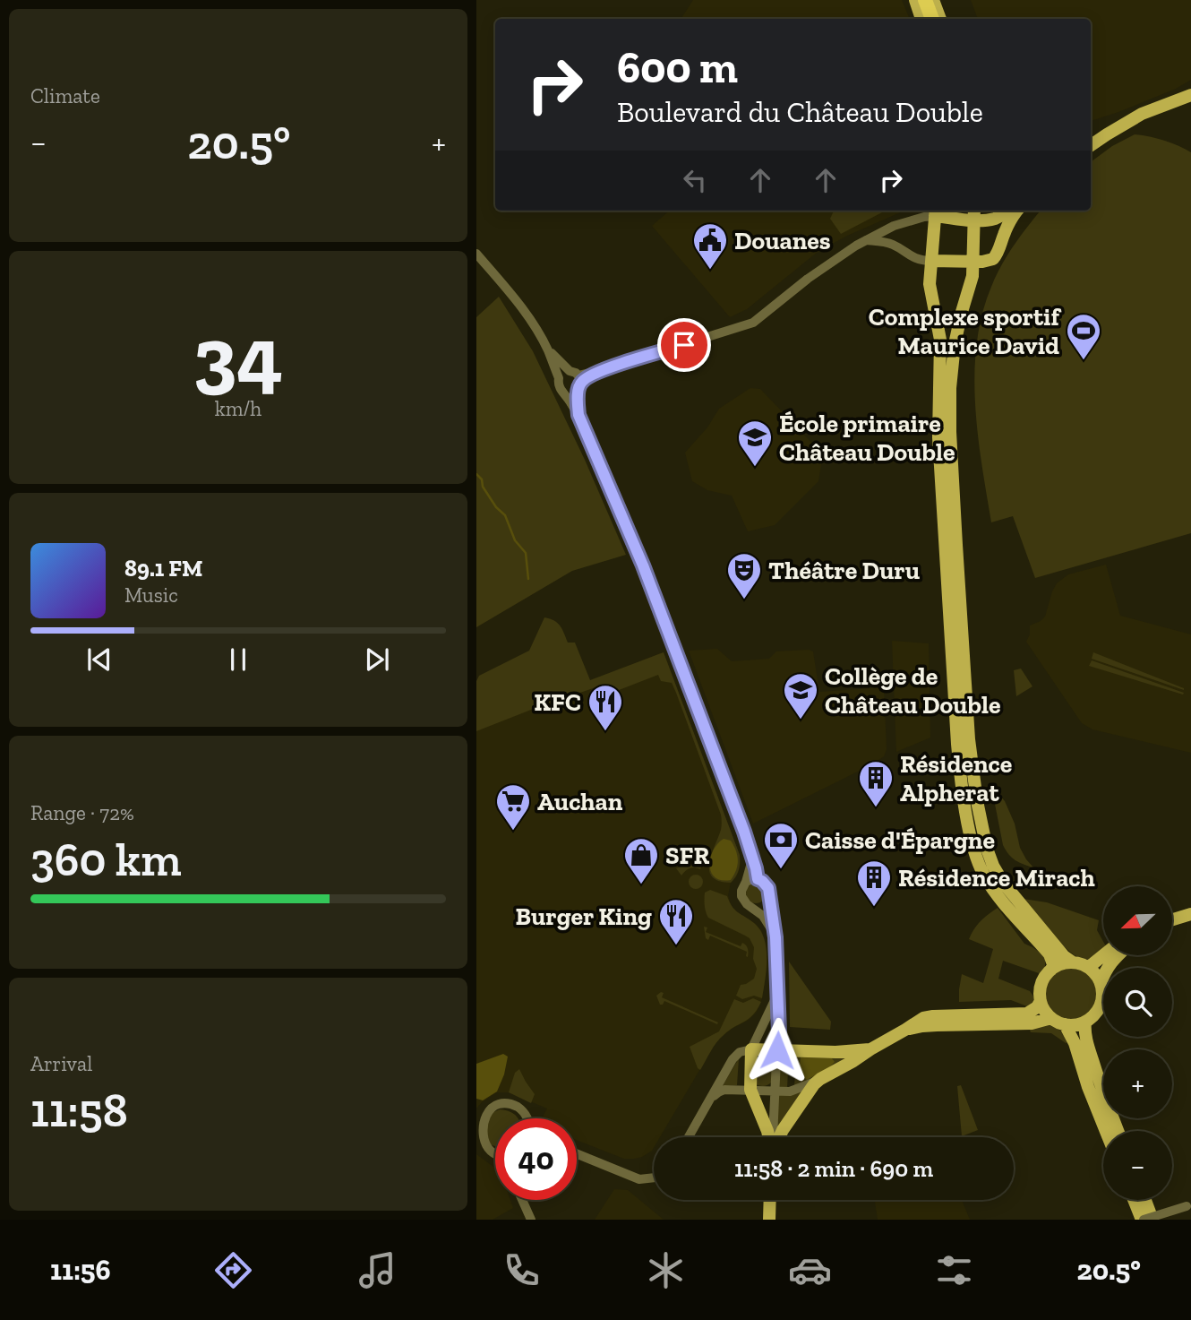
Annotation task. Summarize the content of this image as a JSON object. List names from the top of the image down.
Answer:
{
  "places": {
    "public building": ["Douanes"],
    "sports": ["Complexe sportif Maurice David"],
    "school or university": ["École primaire Château Double", "Collège de Château Double"],
    "theatre": ["Théâtre Duru"],
    "restaurant": ["KFC", "Burger King"],
    "building": ["Résidence Alpherat", "Résidence Mirach"],
    "supermarket": ["Auchan"],
    "bank": ["Caisse d'Épargne"],
    "shop": ["SFR"]
  },
  "north": "bottom left",
  "page": {
    "tile": [
      "Climate",
      ["34", "km/h"],
      ["Range · 72%", "360 km"],
      ["Arrival", "11:58"]
    ],
    "turn": ["600 m", "Boulevard du Château Double"],
    "heat": ["−", "20.5°", "+"],
    "song": ["89.1 FM", "Music"],
    "map_buttons": ["+", "−"],
    "limit": "40",
    "trip": "11:58 · 2 min · 690 m",
    "tabs": ["11:56", "20.5°"]
  }
}
